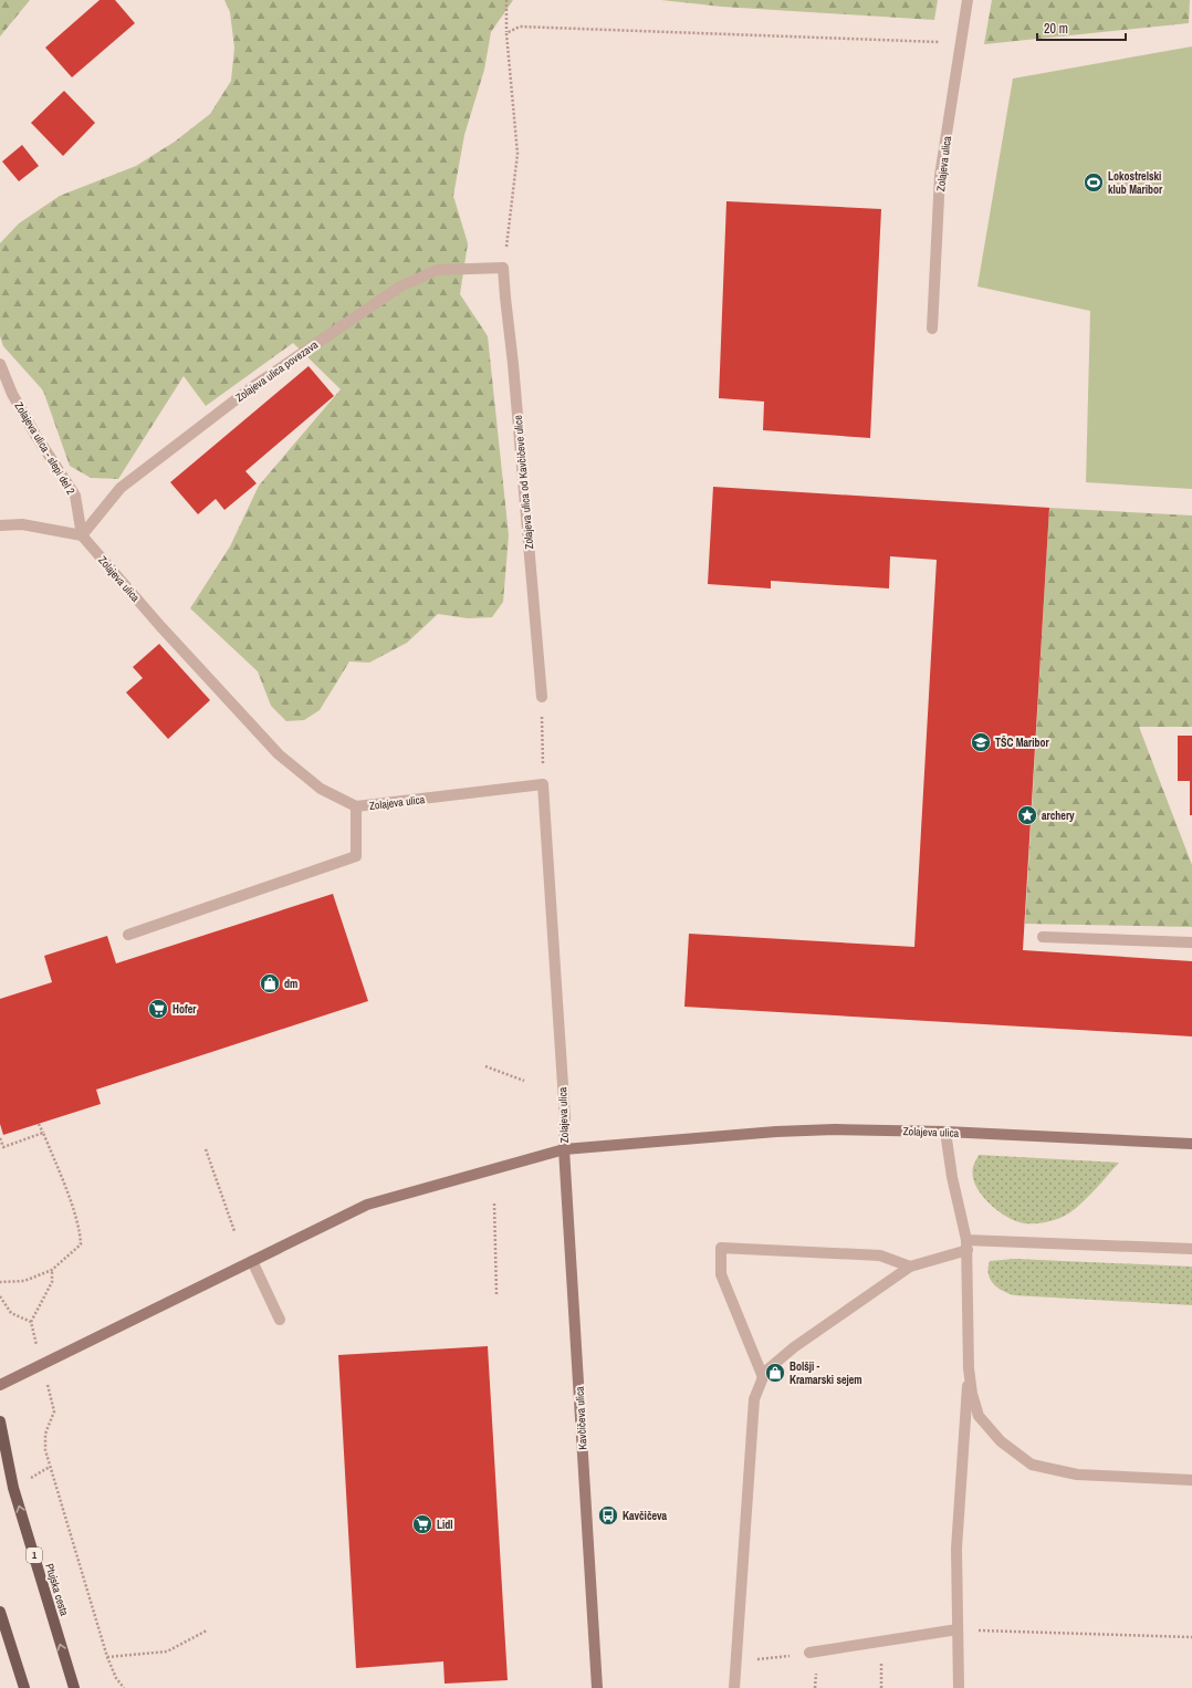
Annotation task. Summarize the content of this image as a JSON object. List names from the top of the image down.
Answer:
{
  "streets": {
    "main road": ["1", "Ptujska cesta"],
    "street": [
      "Zolajeva ulica",
      "Zolajeva ulica povezava",
      "Zolajeva ulica - slepi del 2",
      "Zolajeva ulica od Kavčičeve ulice",
      "Kavčičeva ulica"
    ]
  },
  "crossings": [
    ["Zolajeva ulica", "Zolajeva ulica povezava"],
    ["Zolajeva ulica", "Zolajeva ulica - slepi del 2"],
    ["Zolajeva ulica", "Kavčičeva ulica"],
    ["Zolajeva ulica povezava", "Zolajeva ulica - slepi del 2"],
    ["Zolajeva ulica povezava", "Zolajeva ulica od Kavčičeve ulice"]
  ],
  "one_way": ["Ptujska cesta"],
  "places": {
    "sports": ["Lokostrelski klub Maribor"],
    "school or university": ["TŠC Maribor"],
    "place": ["archery"],
    "shop": ["dm", "Bolšji - Kramarski sejem"],
    "supermarket": ["Hofer", "Lidl"],
    "bus stop": ["Kavčičeva"]
  },
  "scale_bar": "20 m"
}
